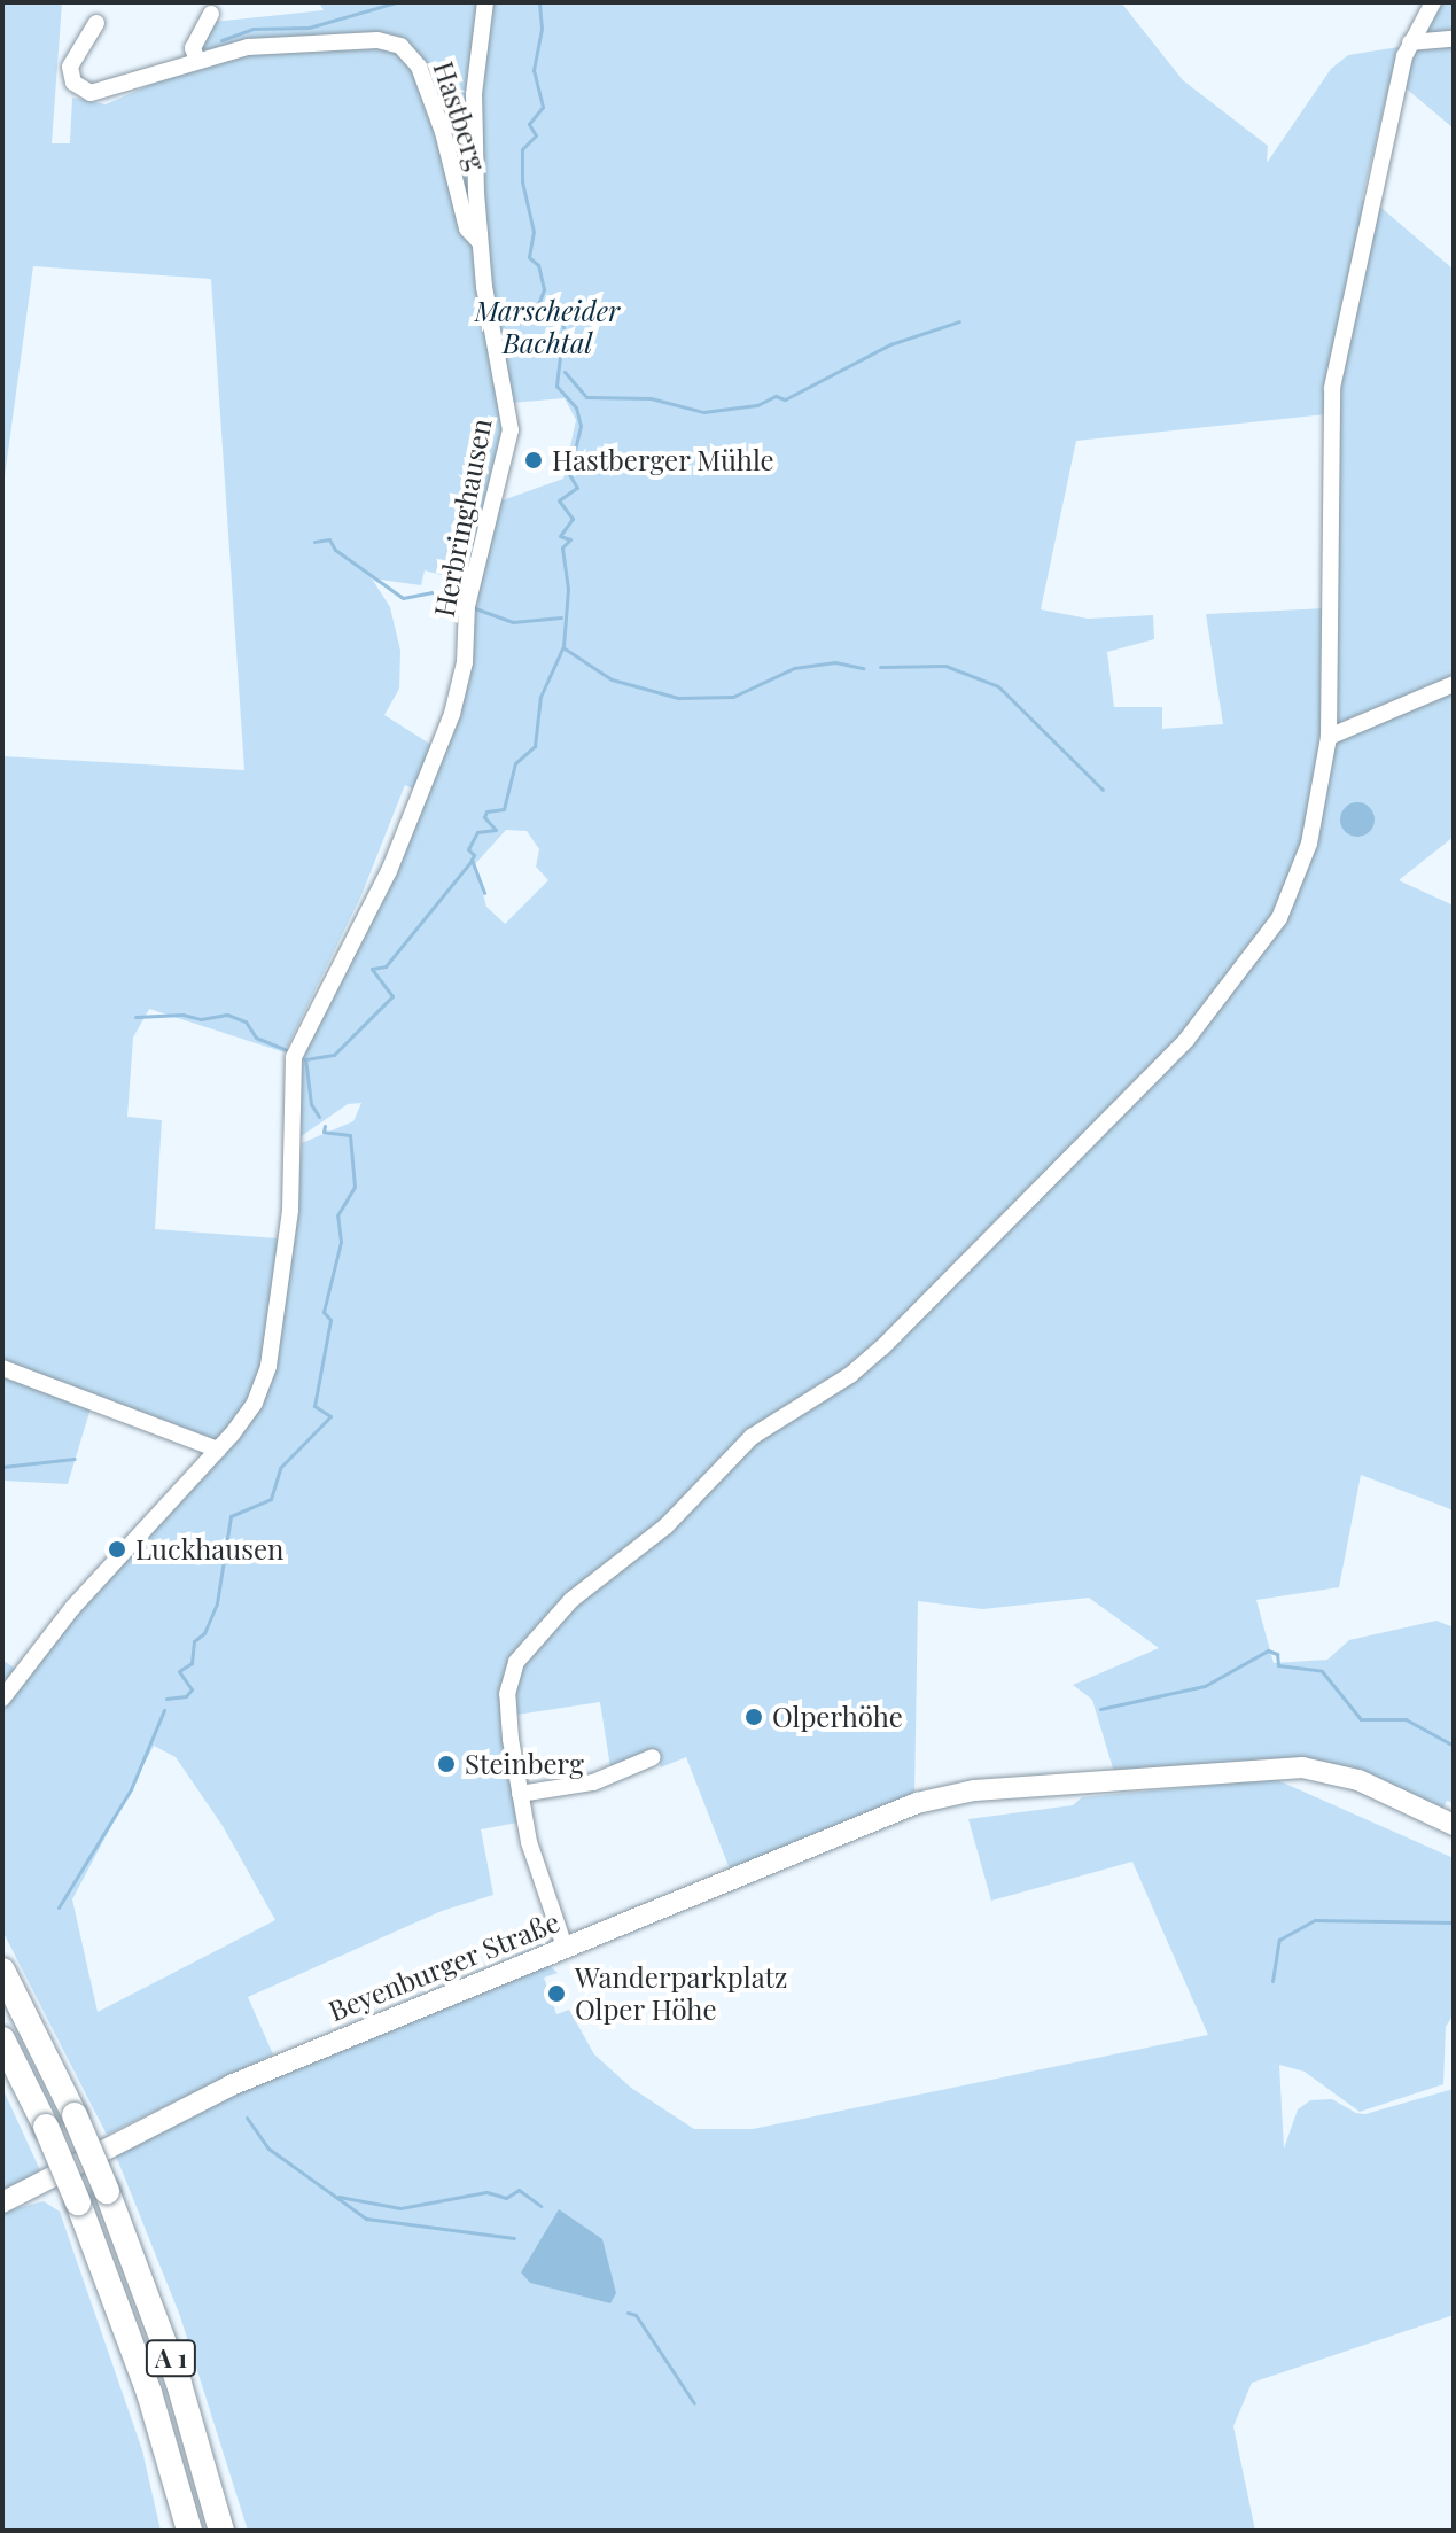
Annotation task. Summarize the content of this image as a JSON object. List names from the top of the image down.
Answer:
{
  "streets": {
    "highway": ["A 1"],
    "main road": ["Beyenburger Straße"],
    "street": ["Hastberg", "Herbringhausen"]
  },
  "crossings": [
    ["Hastberg", "Herbringhausen"]
  ],
  "parks": ["Marscheider Bachtal"],
  "places": [
    "Hastberger Mühle",
    "Luckhausen",
    "Olperhöhe",
    "Steinberg",
    "Wanderparkplatz Olper Höhe"
  ]
}
